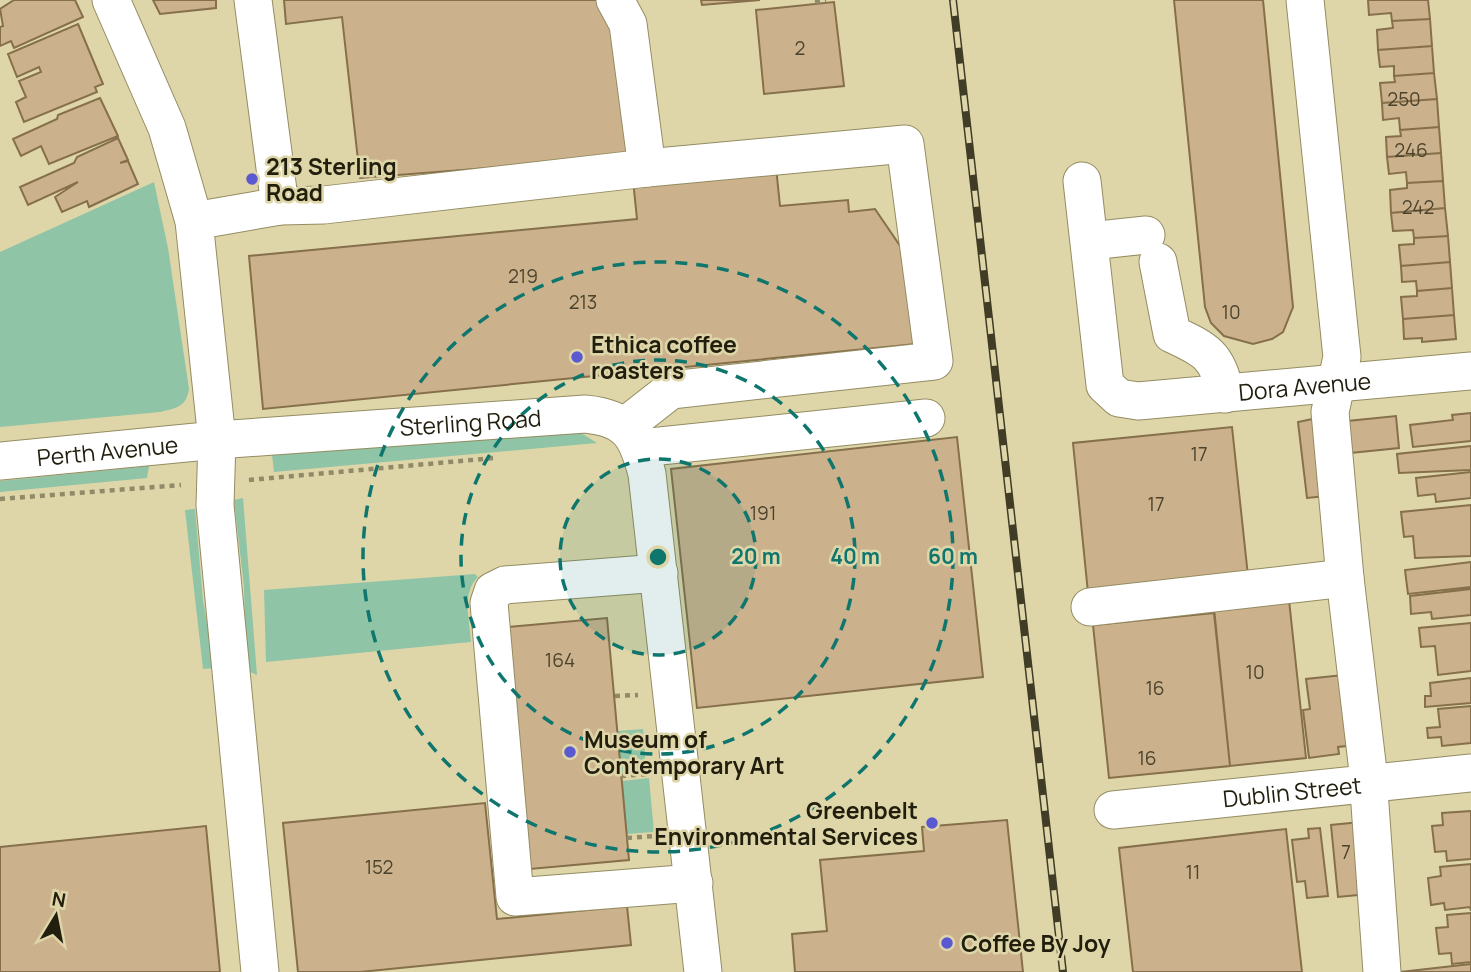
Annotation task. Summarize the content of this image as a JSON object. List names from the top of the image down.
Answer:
{
  "streets": {
    "street": [
      "Dora Avenue",
      "Sterling Road",
      "Perth Avenue",
      "Dublin Street"
    ]
  },
  "crossings": [
    ["Sterling Road", "Perth Avenue"]
  ],
  "places": [
    "213 Sterling Road",
    "Ethica coffee roasters",
    "Museum of Contemporary Art",
    "Greenbelt Environmental Services",
    "Coffee By Joy"
  ],
  "house_numbers": [
    "2",
    "250",
    "246",
    "242",
    "219",
    "213",
    "10",
    "17",
    "17",
    "191",
    "164",
    "10",
    "16",
    "16",
    "7",
    "152",
    "11"
  ],
  "north": "top",
  "rings": ["20 m", "40 m", "60 m"]
}
